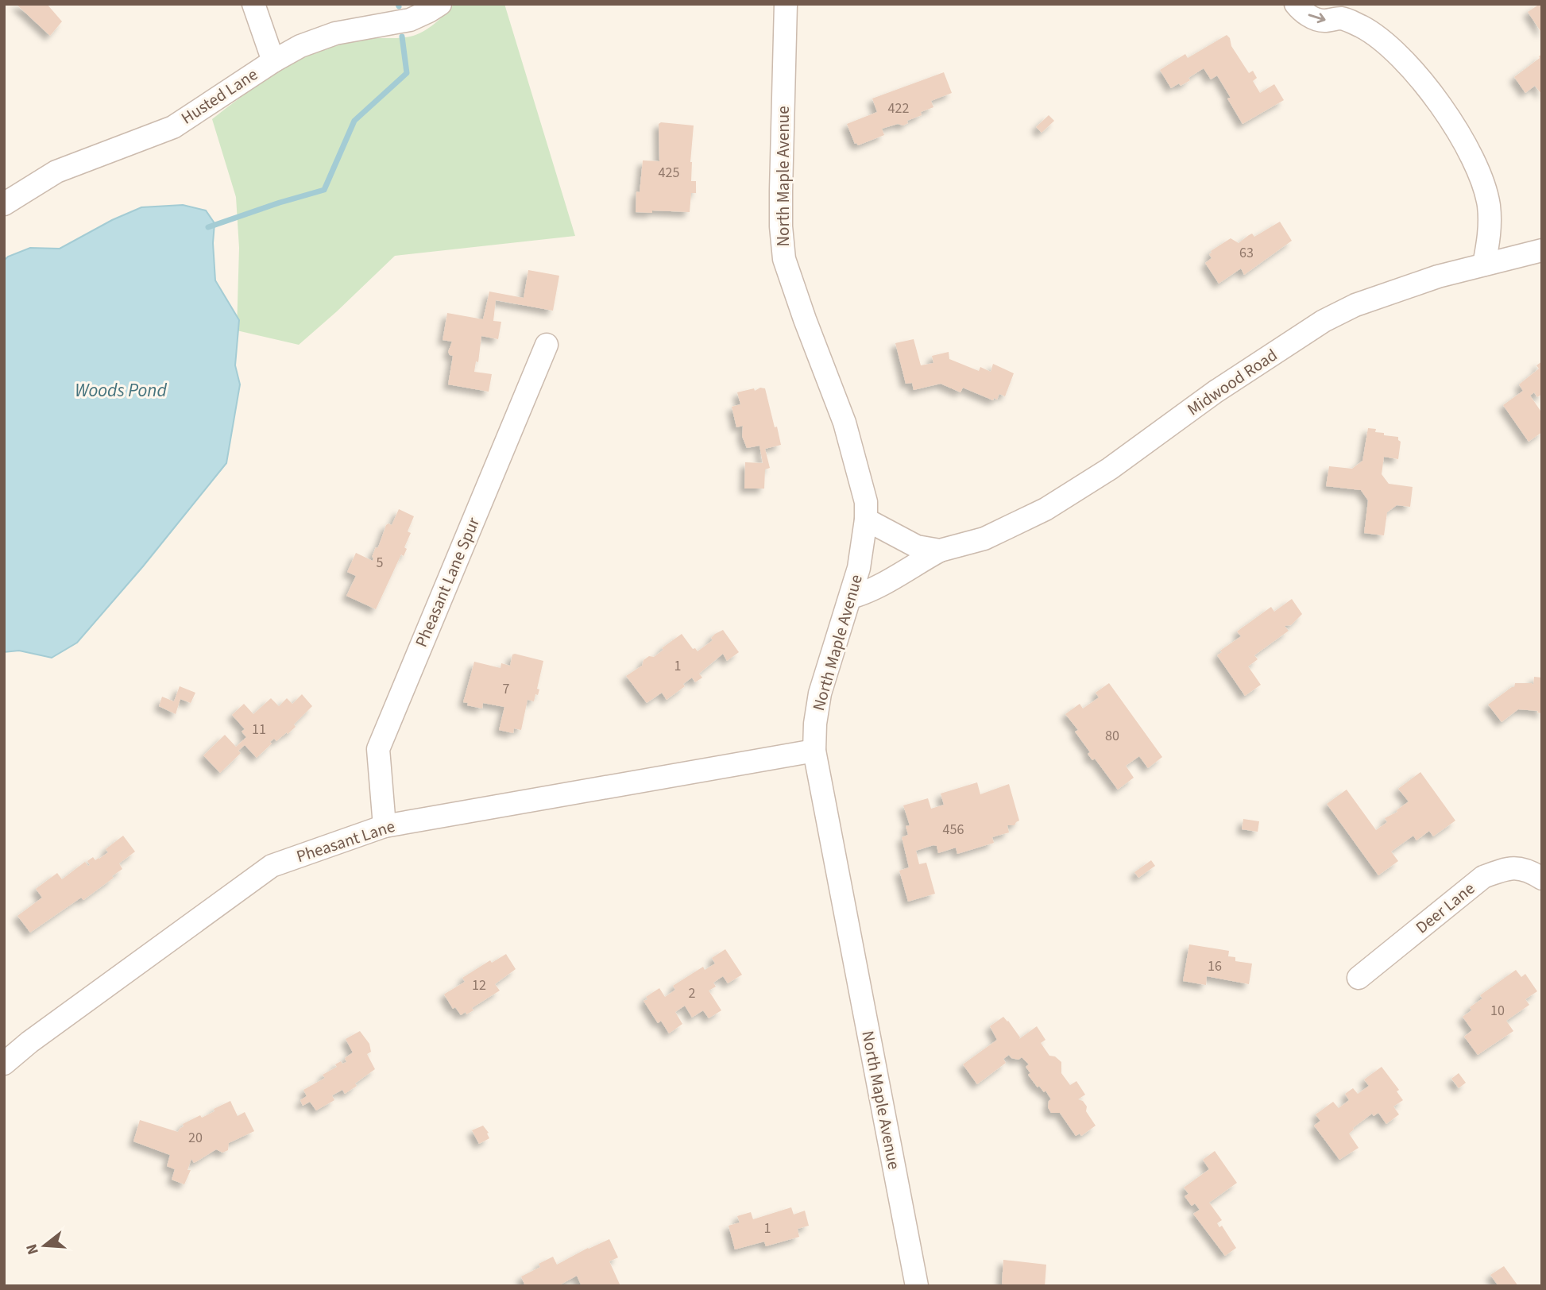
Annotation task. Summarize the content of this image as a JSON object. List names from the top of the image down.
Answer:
{
  "streets": {
    "street": [
      "Husted Lane",
      "North Maple Avenue",
      "Midwood Road",
      "Pheasant Lane Spur",
      "Pheasant Lane",
      "Deer Lane"
    ]
  },
  "crossings": [
    ["North Maple Avenue", "Midwood Road"],
    ["North Maple Avenue", "Pheasant Lane"],
    ["Pheasant Lane Spur", "Pheasant Lane"]
  ],
  "water": ["Woods Pond"],
  "house_numbers": [
    "422",
    "425",
    "63",
    "5",
    "1",
    "7",
    "11",
    "80",
    "456",
    "16",
    "12",
    "2",
    "10",
    "20",
    "1"
  ],
  "north": "left"
}
